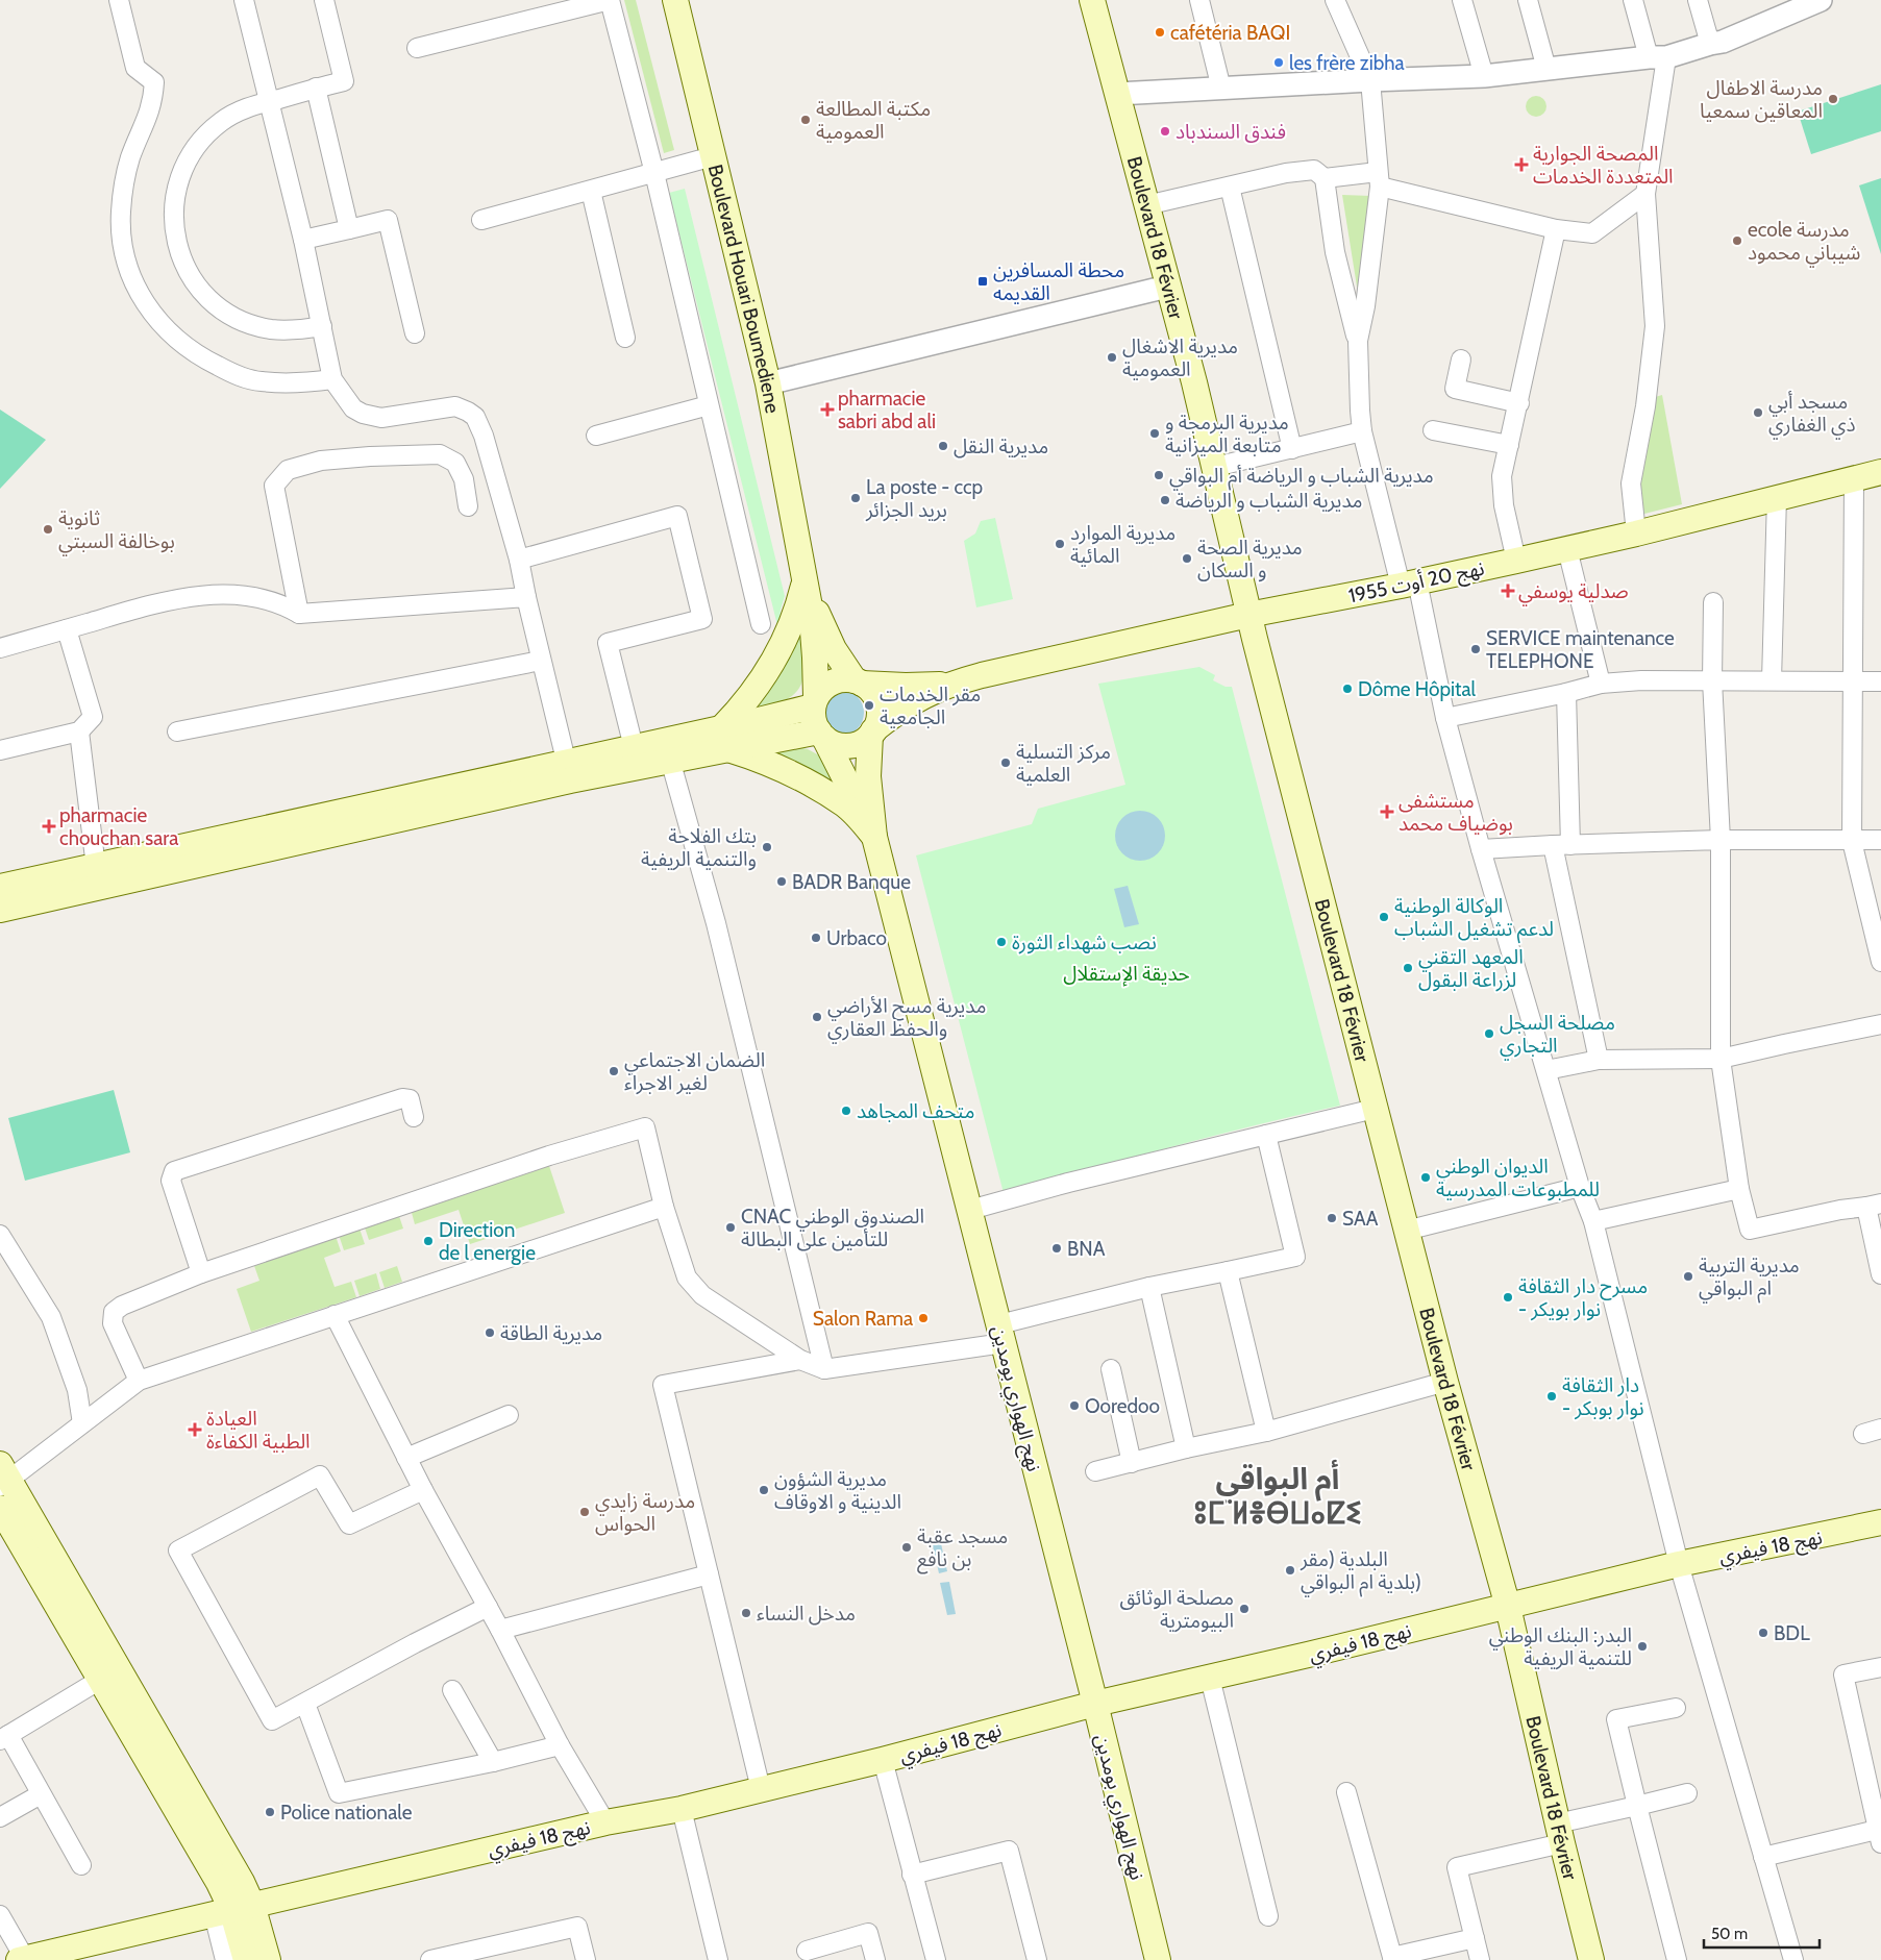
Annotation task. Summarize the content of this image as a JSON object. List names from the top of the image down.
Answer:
{
  "streets": {
    "main road": [
      "Boulevard 18 Février",
      "Boulevard Houari Boumediene",
      "نهج 20 أوت 1955",
      "نهج الهواري بومدين",
      "نهج 18 فيفري"
    ]
  },
  "crossings": [
    ["Boulevard 18 Février", "نهج 20 أوت 1955"],
    ["Boulevard 18 Février", "نهج 18 فيفري"],
    ["Boulevard Houari Boumediene", "نهج 20 أوت 1955"],
    ["Boulevard Houari Boumediene", "نهج الهواري بومدين"],
    ["نهج 20 أوت 1955", "نهج الهواري بومدين"],
    ["نهج الهواري بومدين", "نهج 18 فيفري"]
  ],
  "districts": ["أم البواقي ⵓⵎ ⵍⴻⴱⵡⴰⵇⵉ"],
  "parks": ["حديقة الإستقلال"],
  "places": {
    "other": [
      "cafétéria BAQI",
      "les frère zibha",
      "مدرسة الاطفال المعاقين سمعيا",
      "مكتبة المطالعة العمومية",
      "فندق السندباد",
      "ecole مدرسة شيباني محمود",
      "مديرية الاشغال العمومية",
      "مسجد أبي ذي الغفاري",
      "مديرية البرمجة و متابعة الميزانية",
      "مديرية النقل",
      "مديرية الشباب و الرياضة أم البواقي",
      "La poste - ccp بريد الجزائر",
      "مديرية الشباب و الرياضة",
      "ثانوية بوخالفة السبتي",
      "مديرية الموارد المائية",
      "مديرية الصحة و السكان",
      "SERVICE maintenance TELEPHONE",
      "Dôme Hôpital",
      "مقر الخدمات الجامعية",
      "مركز التسلية العلمية",
      "بتك الفلاحة والتنمية الريفية",
      "BADR Banque",
      "الوكالة الوطنية لدعم تشغيل الشباب",
      "Urbaco",
      "نصب شهداء الثورة",
      "المعهد التقني لزراعة البقول",
      "مديرية مسح الأراضي والحفظ العقاري",
      "مصلحة السجل التجاري",
      "الضمان الاجتماعي لغير الاجراء",
      "متحف المجاهد",
      "الديوان الوطني للمطبوعات المدرسية",
      "SAA",
      "CNAC الصندوق الوطني للتأمين على البطالة",
      "Direction de l energie",
      "BNA",
      "مديرية التربية ام البواقي",
      "مسرح دار الثقافة - نوار بويكر",
      "Salon Rama",
      "مديرية الطاقة",
      "دار الثقافة - نوار بوبكر",
      "Ooredoo",
      "مديرية الشؤون الدينية و الاوقاف",
      "مدرسة زايدي الحواس",
      "مسجد عقبة بن نافع",
      "البلدية (مقر بلدية ام البواقي)",
      "مصلحة الوثائق البيومترية",
      "مدخل النساء",
      "BDL",
      "البدر: البنك الوطني للتنمية الريفية",
      "Police nationale"
    ],
    "health": [
      "المصحة الجوارية المتعددة الخدمات",
      "pharmacie sabri abd ali",
      "صدلية يوسفي",
      "مستشفى بوضياف محمد",
      "pharmacie chouchan sara",
      "العيادة الطبية الكفاءة"
    ],
    "transit": ["محطة المسافرين القديمه"]
  },
  "scale_bar": "50 m"
}
